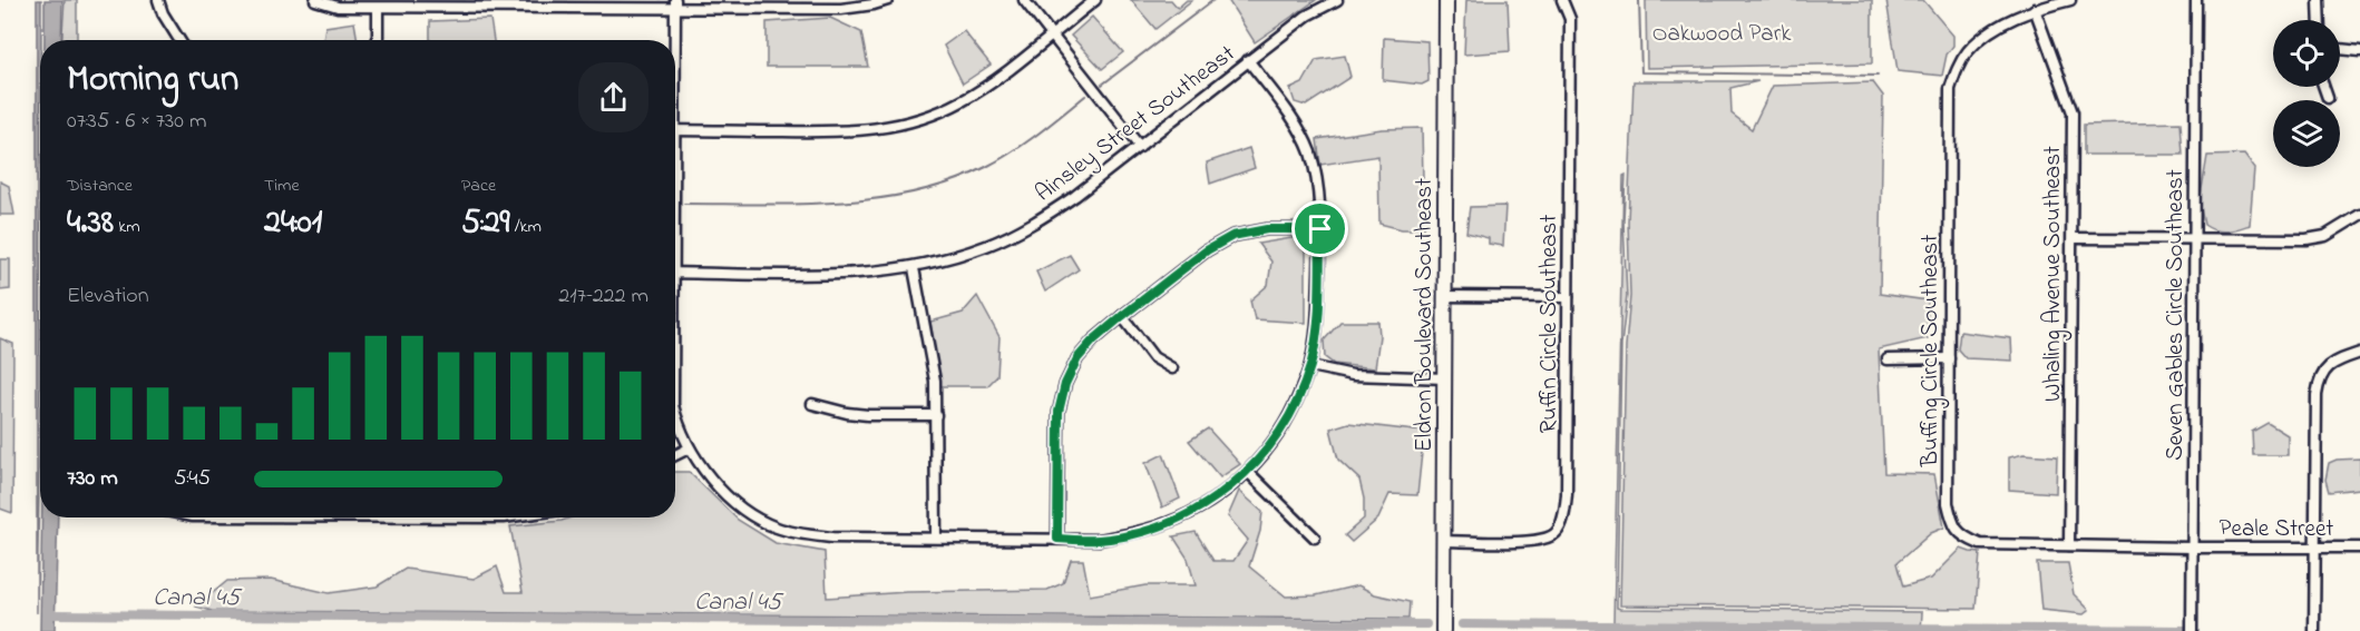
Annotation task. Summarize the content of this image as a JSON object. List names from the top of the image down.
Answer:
{
  "streets": {
    "street": [
      "Ainsley Street Southeast",
      "Whaling Avenue Southeast",
      "Eldron Boulevard Southeast",
      "Seven Gables Circle Southeast",
      "Ruffin Circle Southeast",
      "Buffing Circle Southeast",
      "Peale Street"
    ]
  },
  "crossings": [
    ["Whaling Avenue Southeast", "Buffing Circle Southeast"],
    ["Eldron Boulevard Southeast", "Ruffin Circle Southeast"],
    ["Seven Gables Circle Southeast", "Buffing Circle Southeast"],
    ["Seven Gables Circle Southeast", "Peale Street"],
    ["Buffing Circle Southeast", "Peale Street"]
  ],
  "water": ["Canal 45"],
  "parks": ["Oakwood Park"],
  "page": {
    "heading": ["Morning run", "07:35 · 6 × 730 m"],
    "stats": [
      ["Distance", "4.38 km"],
      ["Time", "24:01"],
      ["Pace", "5:29 /km"]
    ],
    "chart": ["Elevation", "217–222 m"],
    "list": [
      {
        "name": "730 m",
        "note": "5:45"
      }
    ]
  }
}
